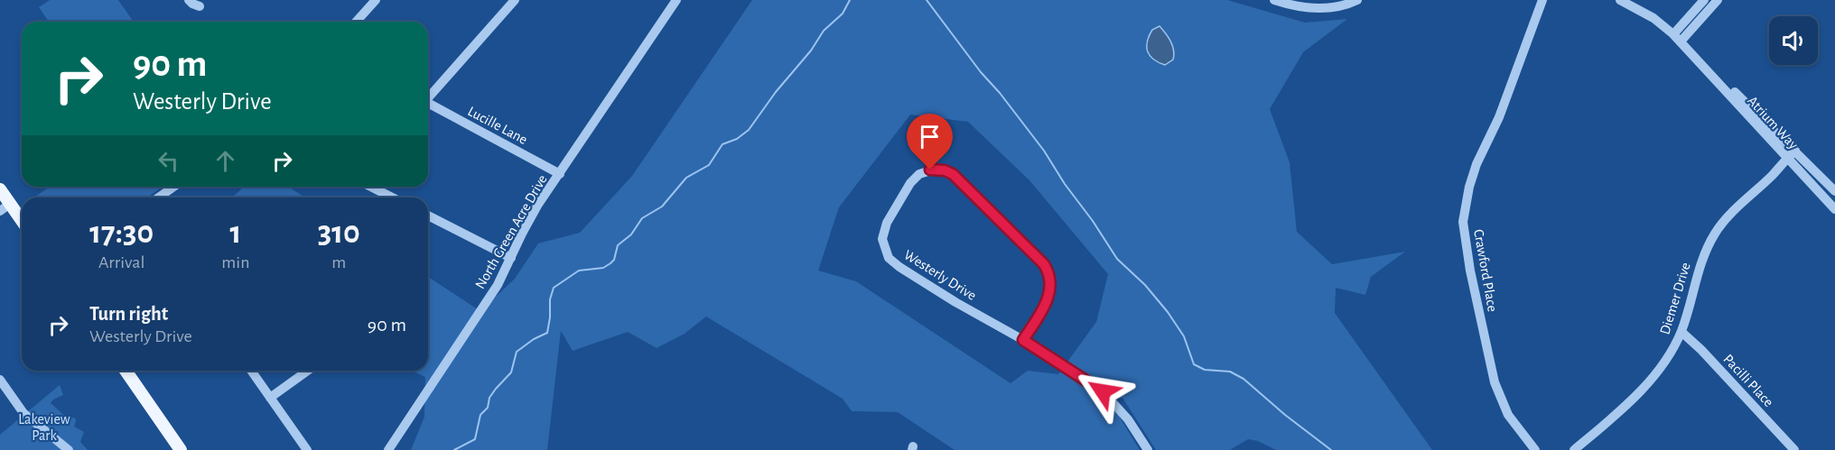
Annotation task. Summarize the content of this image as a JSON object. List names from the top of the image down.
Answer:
{
  "streets": {
    "street": [
      "Atrium Way",
      "Lucille Lane",
      "North Green Acre Drive",
      "Crawford Place",
      "Westerly Drive",
      "Diemer Drive",
      "Pacilli Place"
    ]
  },
  "crossings": [
    ["Atrium Way", "Diemer Drive"],
    ["Lucille Lane", "North Green Acre Drive"],
    ["Diemer Drive", "Pacilli Place"]
  ],
  "parks": ["Lakeview Park"],
  "page": {
    "turn": ["90 m", "Westerly Drive"],
    "eta": [
      "17:30",
      "Arrival",
      "1",
      "min",
      "310",
      "m"
    ],
    "list": [
      {
        "name": "Turn right",
        "note": "Westerly Drive",
        "value": "90 m"
      }
    ]
  }
}
